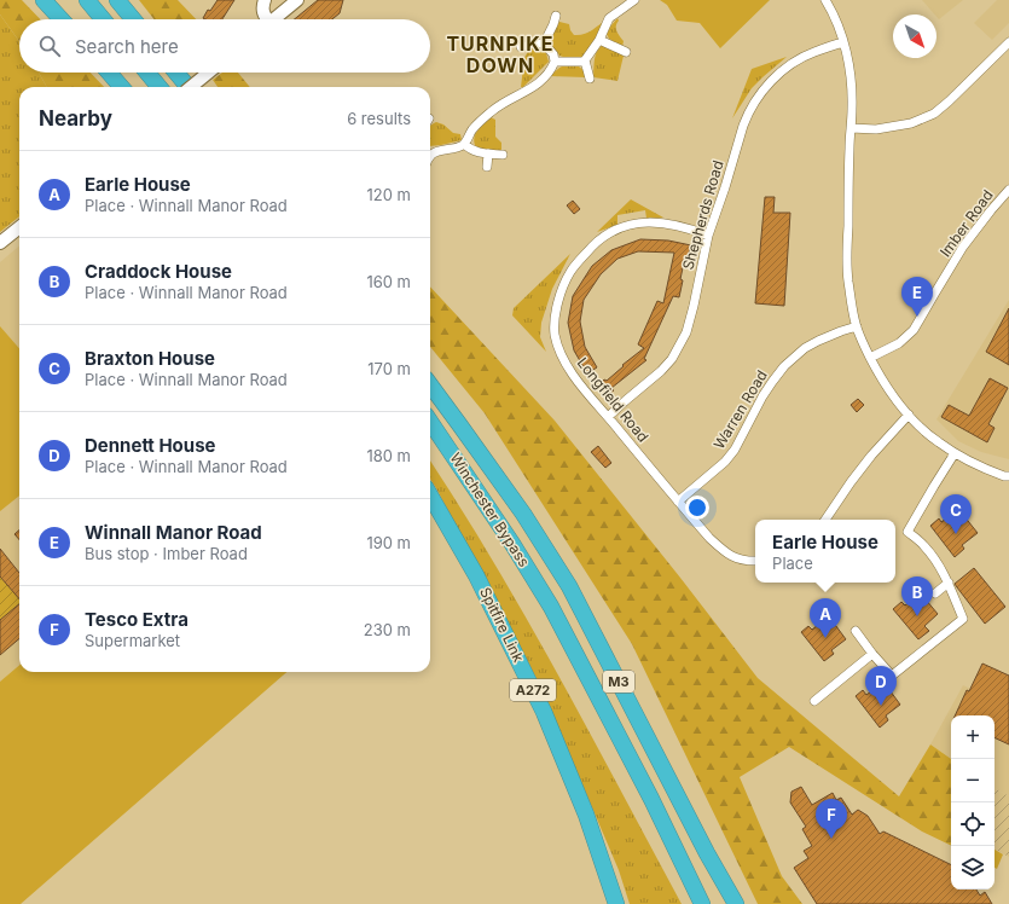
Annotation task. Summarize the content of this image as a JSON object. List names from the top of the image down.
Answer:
{
  "streets": {
    "highway": [
      "Winchester Bypass",
      "Spitfire Link",
      "M3",
      "A272"
    ],
    "street": [
      "Shepherds Road",
      "Imber Road",
      "Longfield Road",
      "Warren Road"
    ]
  },
  "crossings": [
    ["Shepherds Road", "Longfield Road"],
    ["Longfield Road", "Warren Road"],
    ["Winchester Bypass", "M3"]
  ],
  "districts": ["TURNPIKE DOWN"],
  "north": "bottom right",
  "page": {
    "search": "Search here",
    "heading": ["Nearby", "6 results"],
    "list": [
      {
        "mark": "A",
        "name": "Earle House",
        "note": "Place · Winnall Manor Road",
        "value": "120 m"
      },
      {
        "mark": "B",
        "name": "Craddock House",
        "note": "Place · Winnall Manor Road",
        "value": "160 m"
      },
      {
        "mark": "C",
        "name": "Braxton House",
        "note": "Place · Winnall Manor Road",
        "value": "170 m"
      },
      {
        "mark": "D",
        "name": "Dennett House",
        "note": "Place · Winnall Manor Road",
        "value": "180 m"
      },
      {
        "mark": "E",
        "name": "Winnall Manor Road",
        "note": "Bus stop · Imber Road",
        "value": "190 m"
      },
      {
        "mark": "F",
        "name": "Tesco Extra",
        "note": "Supermarket",
        "value": "230 m"
      }
    ],
    "pins": [
      "E",
      "C",
      "B",
      "A",
      "D",
      "F"
    ],
    "popup": ["Earle House", "Place"],
    "map_buttons": ["+", "−"]
  }
}
